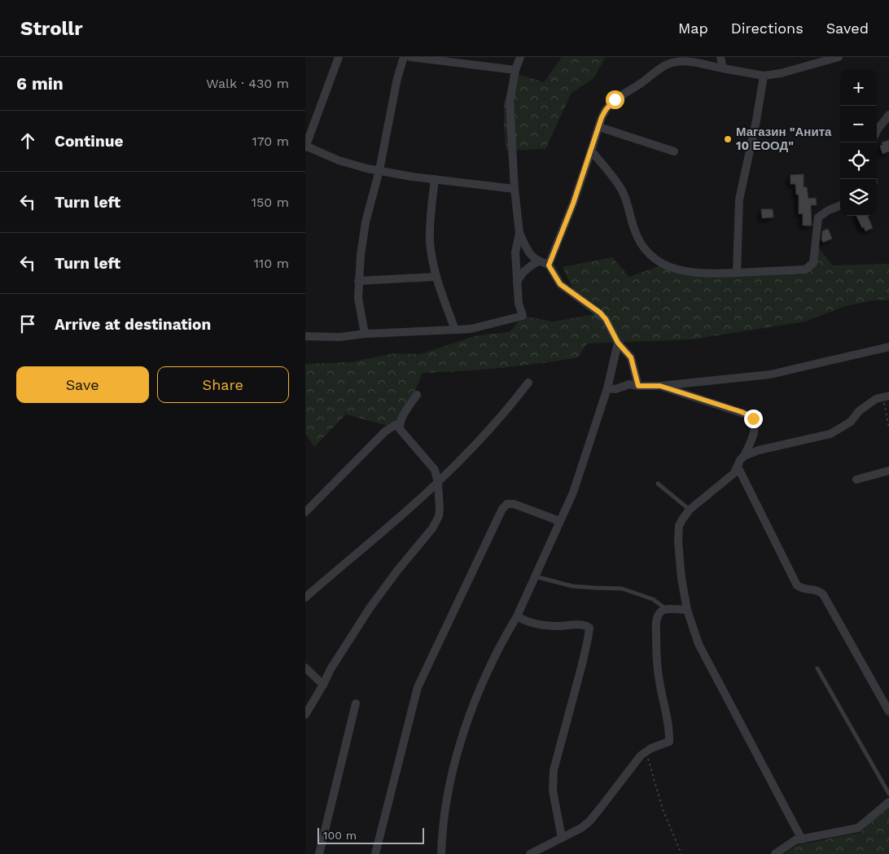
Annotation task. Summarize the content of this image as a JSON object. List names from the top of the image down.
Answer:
{
  "places": ["Магазин \"Анита 10 ЕООД\""],
  "scale_bar": "100 m",
  "page": {
    "header": "Strollr",
    "nav": ["Map", "Directions", "Saved"],
    "heading": ["6 min", "Walk · 430 m"],
    "map_buttons": ["+", "−"],
    "list": [
      ["Continue", "170 m"],
      ["Turn left", "150 m"],
      ["Turn left", "110 m"],
      "Arrive at destination"
    ],
    "buttons": ["Save", "Share"],
    "scale": "100 m"
  }
}
